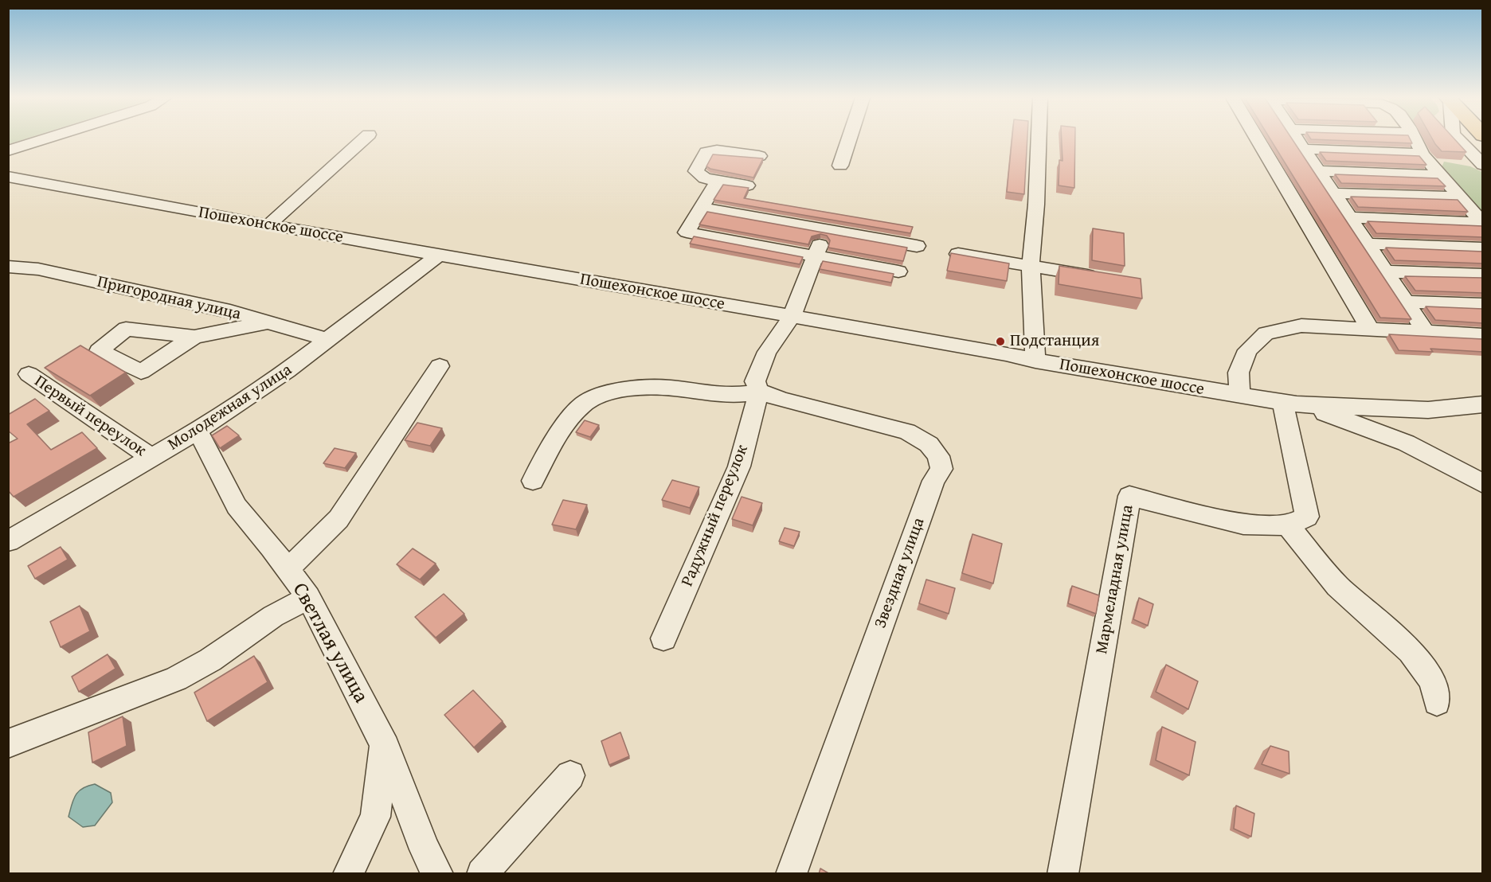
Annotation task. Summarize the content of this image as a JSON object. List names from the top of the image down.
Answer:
{
  "streets": {
    "street": [
      "Пошехонское шоссе",
      "Пригородная улица",
      "Молодежная улица",
      "Первый переулок",
      "Радужный переулок",
      "Звездная улица",
      "Мармеладная улица",
      "Светлая улица"
    ]
  },
  "crossings": [
    ["Пошехонское шоссе", "Молодежная улица"],
    ["Пошехонское шоссе", "Радужный переулок"],
    ["Пригородная улица", "Молодежная улица"],
    ["Молодежная улица", "Первый переулок"],
    ["Молодежная улица", "Светлая улица"],
    ["Радужный переулок", "Звездная улица"]
  ],
  "places": ["Подстанция"]
}
